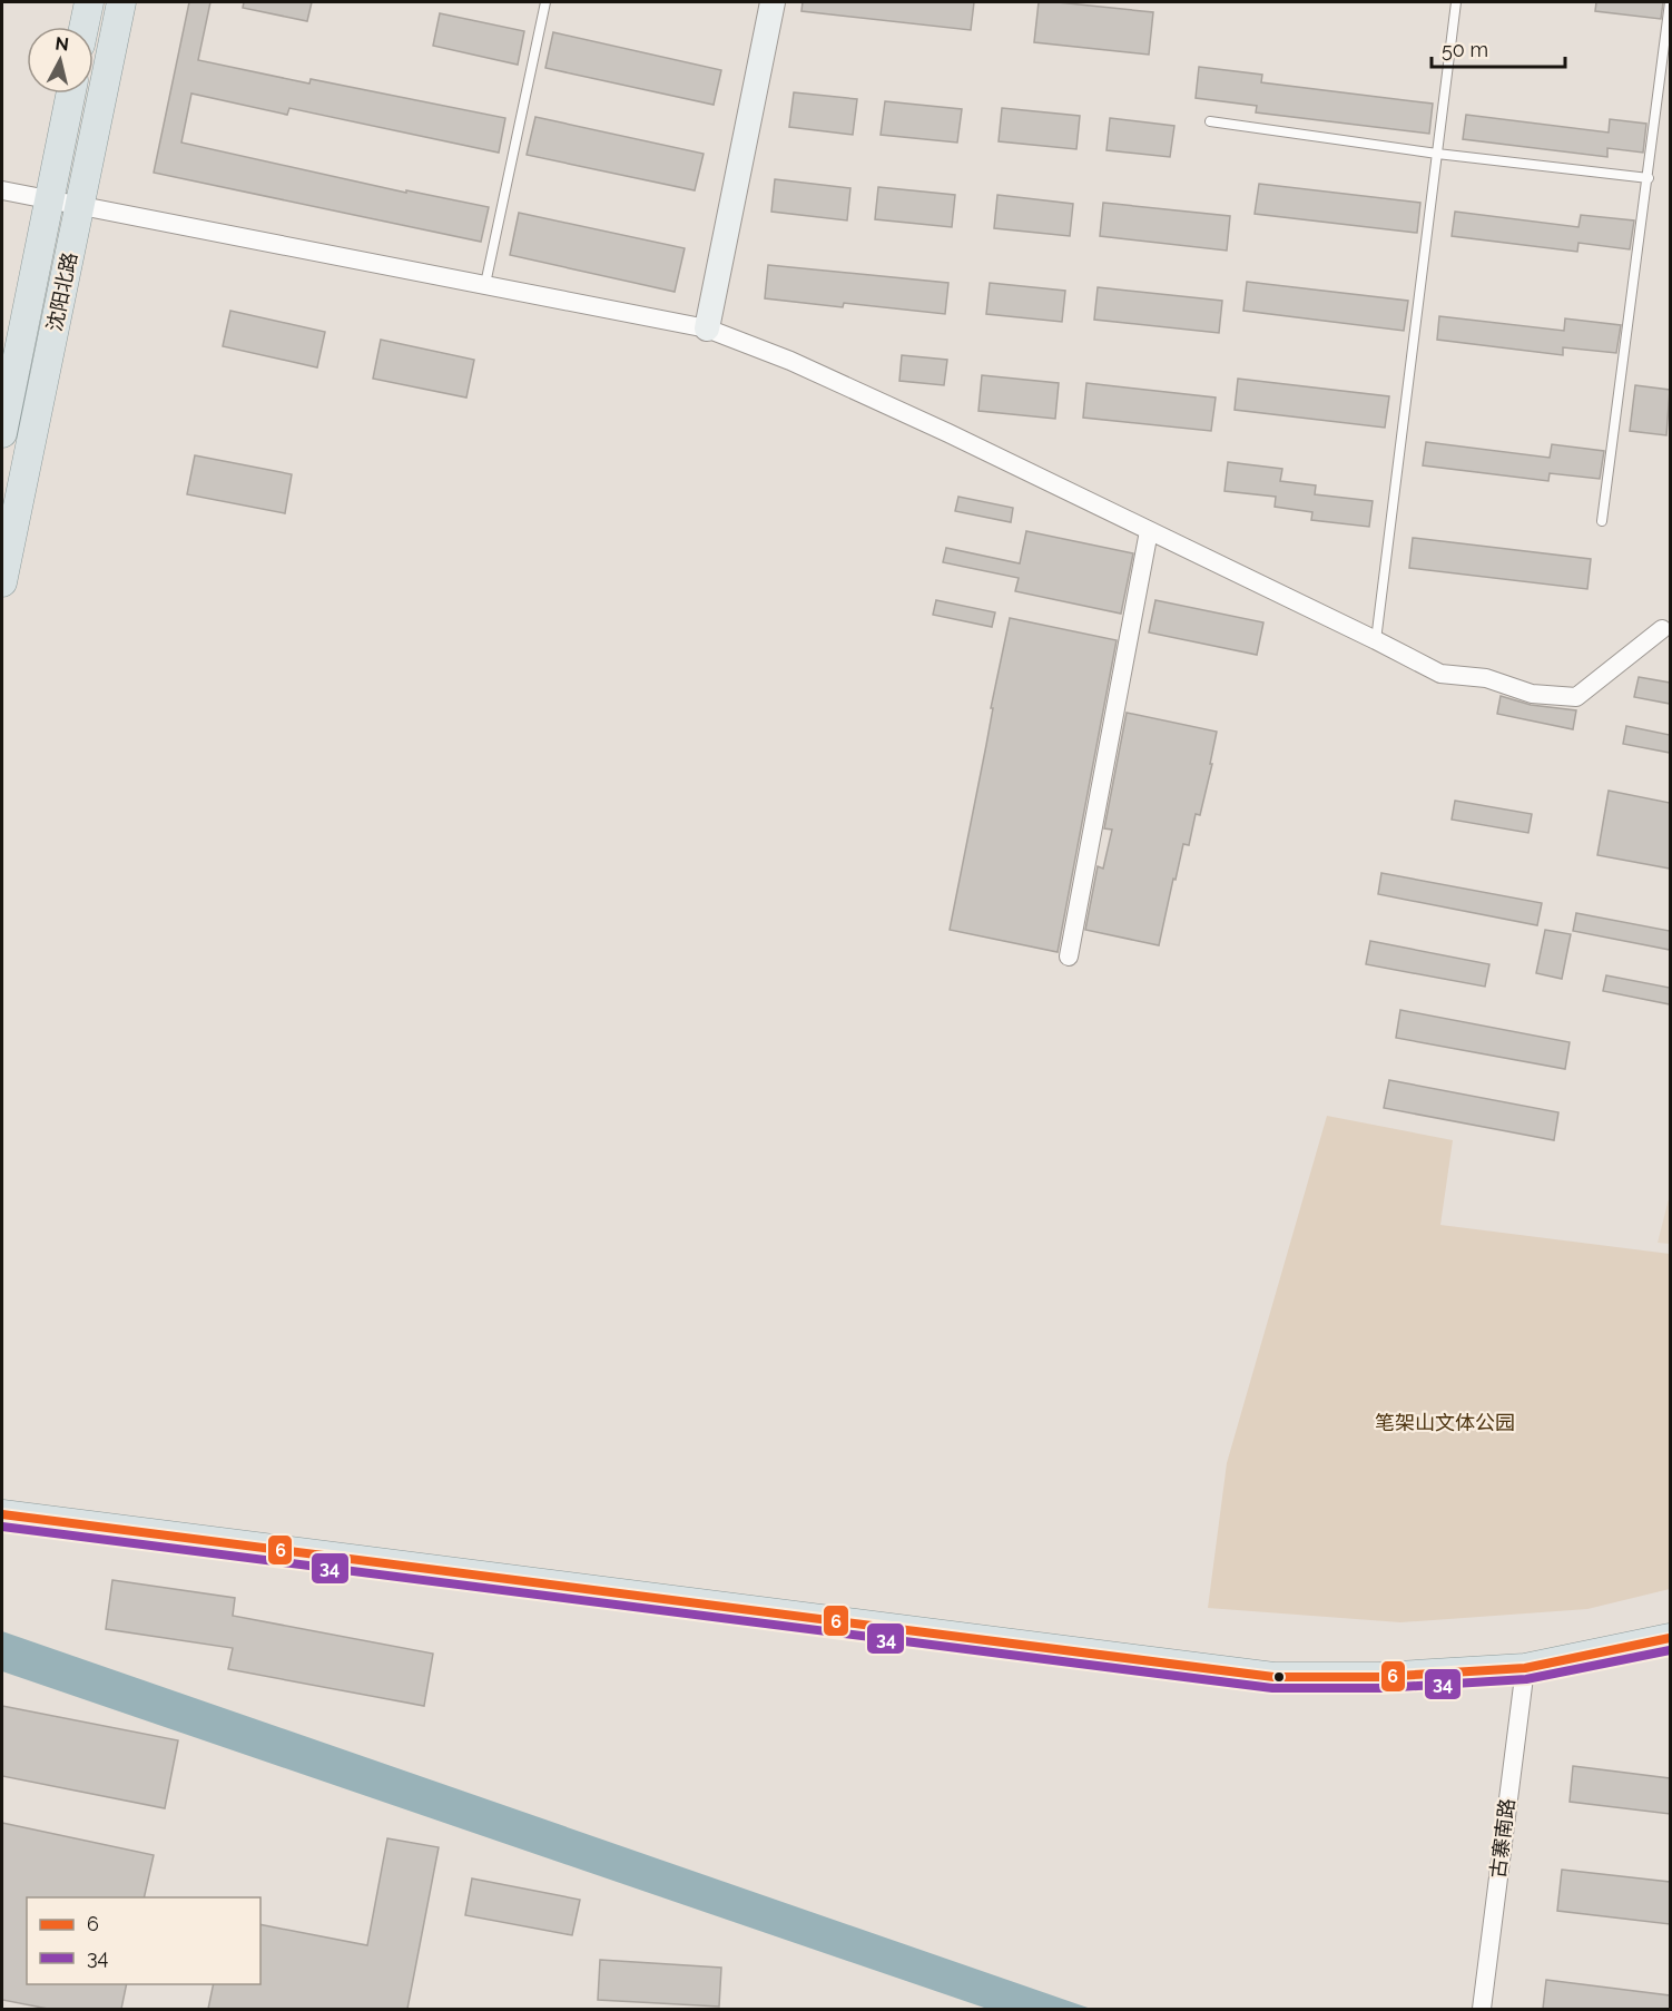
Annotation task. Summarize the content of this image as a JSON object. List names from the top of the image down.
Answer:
{
  "streets": {
    "main road": ["沈阳北路"],
    "street": ["古寨南路"]
  },
  "parks": ["笔架山文体公园"],
  "lines": ["transit line 6", "transit line 34"],
  "legend": ["6", "34"],
  "scale_bar": "50 m",
  "north": "top"
}
